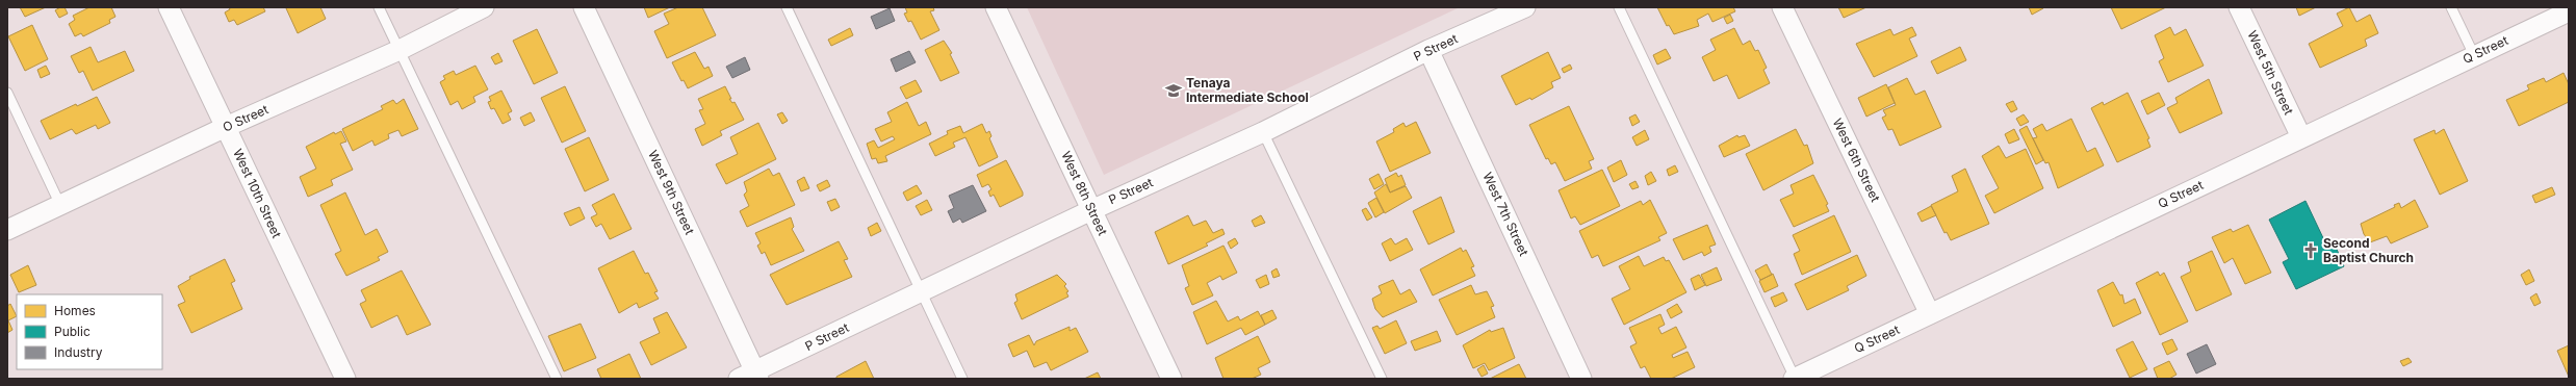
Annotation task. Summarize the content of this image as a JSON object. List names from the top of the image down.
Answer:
{
  "streets": {
    "street": [
      "P Street",
      "Q Street",
      "West 5th Street",
      "O Street",
      "West 6th Street",
      "West 9th Street",
      "West 10th Street",
      "West 8th Street",
      "West 7th Street"
    ]
  },
  "crossings": [
    ["P Street", "West 9th Street"],
    ["P Street", "West 8th Street"],
    ["P Street", "West 7th Street"],
    ["Q Street", "West 5th Street"],
    ["Q Street", "West 6th Street"],
    ["O Street", "West 10th Street"]
  ],
  "places": {
    "school or university": ["Tenaya Intermediate School"],
    "church": ["Second Baptist Church"]
  },
  "legend": ["Homes", "Public", "Industry"]
}
